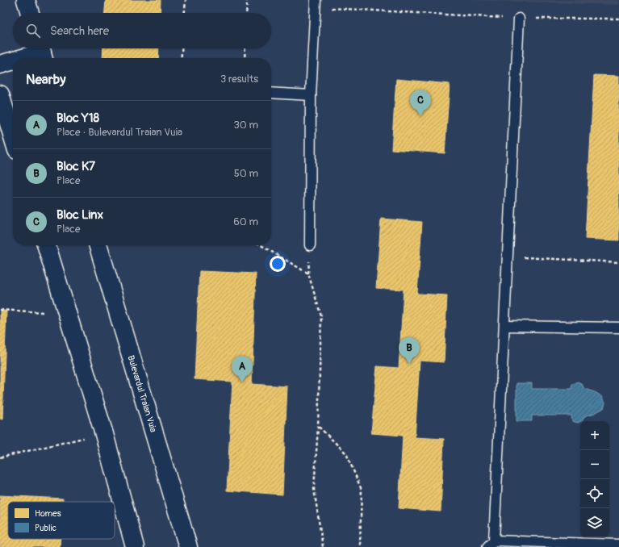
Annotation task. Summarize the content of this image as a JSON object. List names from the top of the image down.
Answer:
{
  "streets": {
    "main road": ["Bulevardul Traian Vuia"]
  },
  "legend": ["Homes", "Public"],
  "page": {
    "search": "Search here",
    "heading": ["Nearby", "3 results"],
    "pins": ["C", "B", "A"],
    "list": [
      {
        "mark": "A",
        "name": "Bloc Y18",
        "note": "Place · Bulevardul Traian Vuia",
        "value": "30 m"
      },
      {
        "mark": "B",
        "name": "Bloc K7",
        "note": "Place",
        "value": "50 m"
      },
      {
        "mark": "C",
        "name": "Bloc Linx",
        "note": "Place",
        "value": "60 m"
      }
    ],
    "map_buttons": ["+", "−"]
  }
}
